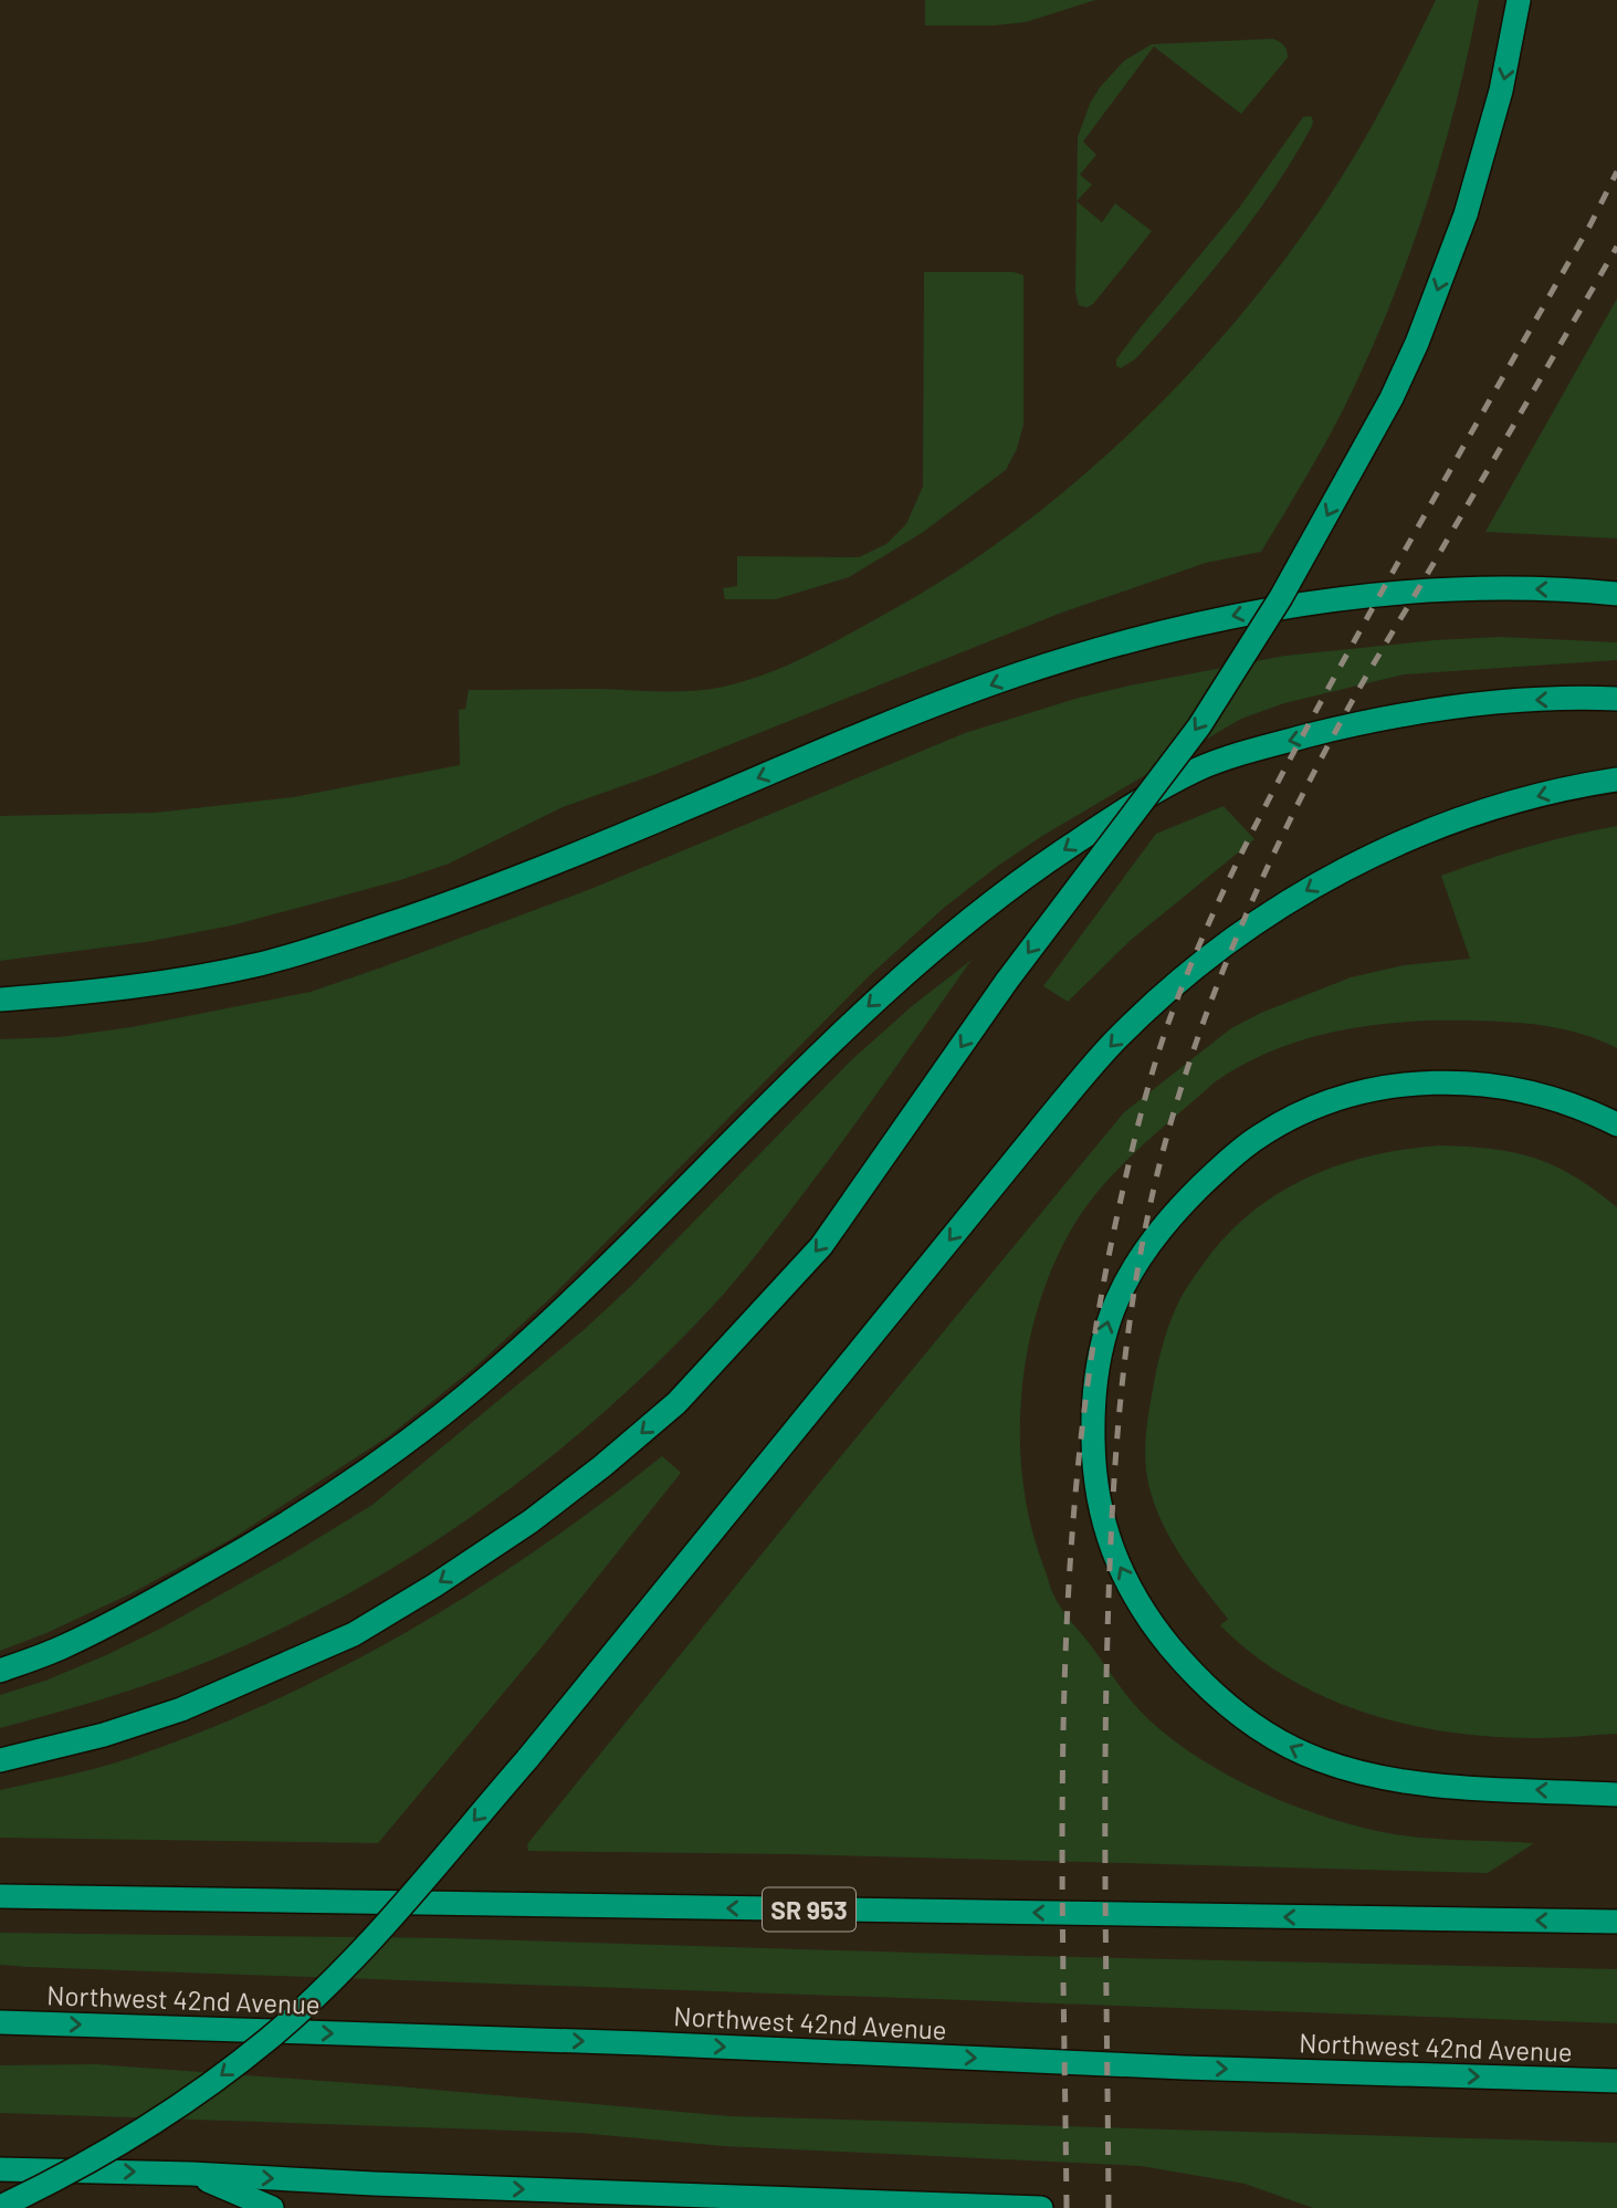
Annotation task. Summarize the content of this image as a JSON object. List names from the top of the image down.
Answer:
{
  "streets": {
    "highway": ["SR 953", "Northwest 42nd Avenue"]
  }
}
